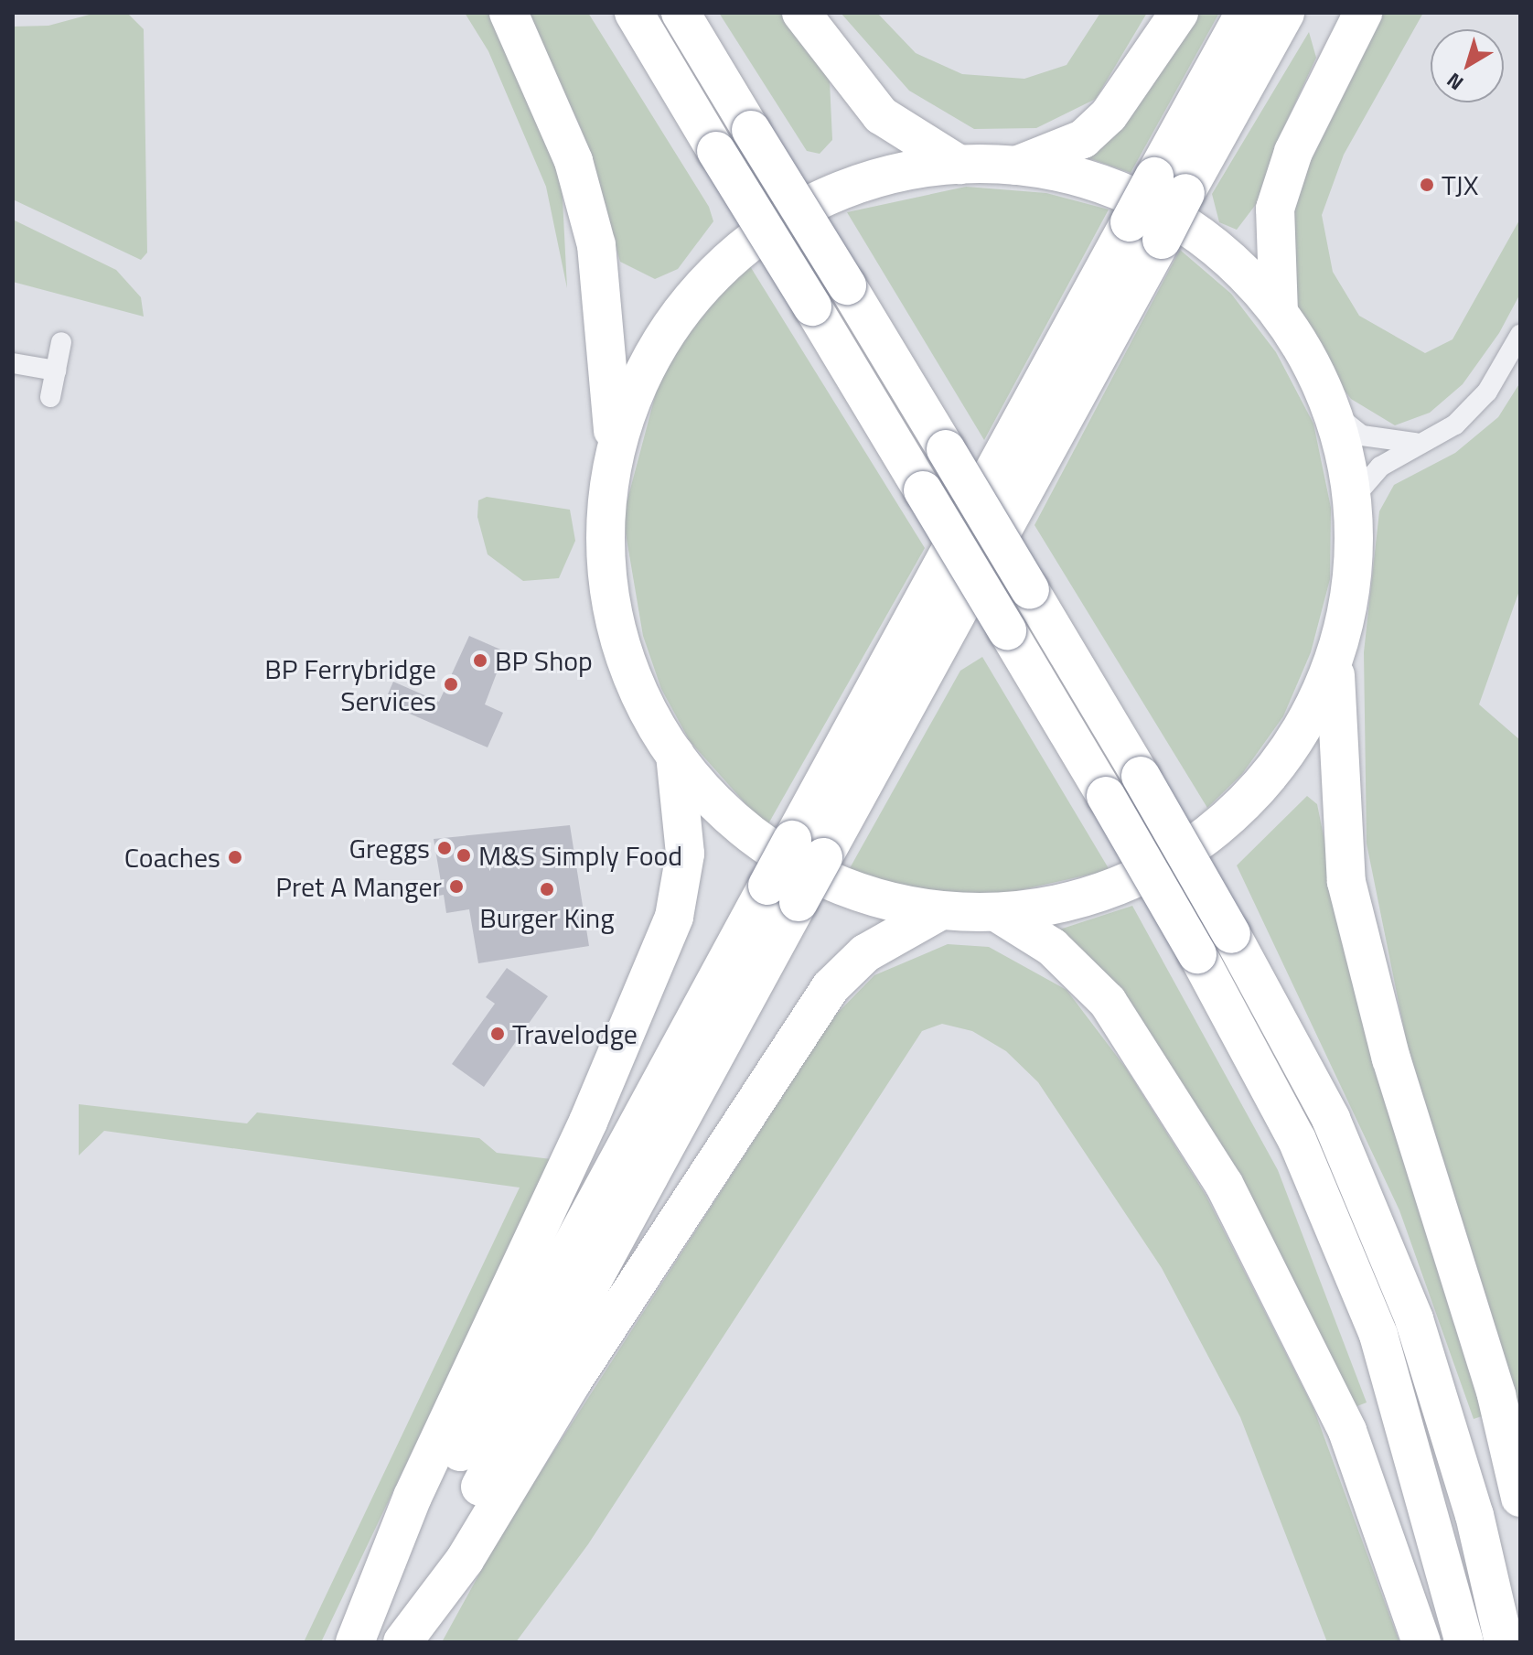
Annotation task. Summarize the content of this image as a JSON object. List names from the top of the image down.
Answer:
{
  "places": [
    "TJX",
    "BP Shop",
    "BP Ferrybridge Services",
    "Greggs",
    "M&S Simply Food",
    "Coaches",
    "Pret A Manger",
    "Burger King",
    "Travelodge"
  ],
  "north": "bottom left"
}
